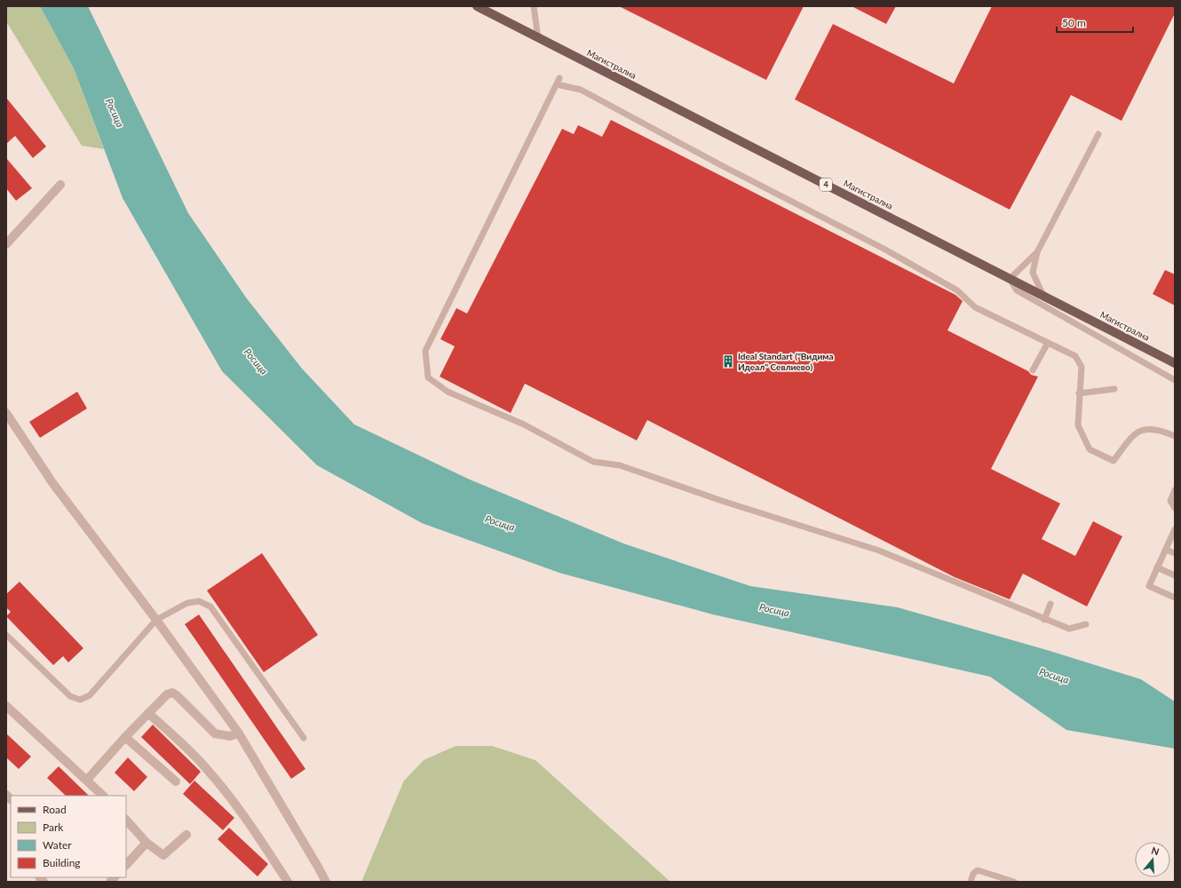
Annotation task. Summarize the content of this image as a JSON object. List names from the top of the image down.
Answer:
{
  "streets": {
    "main road": ["Магистрална", "4"]
  },
  "water": ["Росица"],
  "places": {
    "building": ["Ideal Standart (\"Видима Идеал\" Севлиево)"]
  },
  "legend": [
    "Road",
    "Park",
    "Water",
    "Building"
  ],
  "scale_bar": "50 m",
  "north": "top"
}
